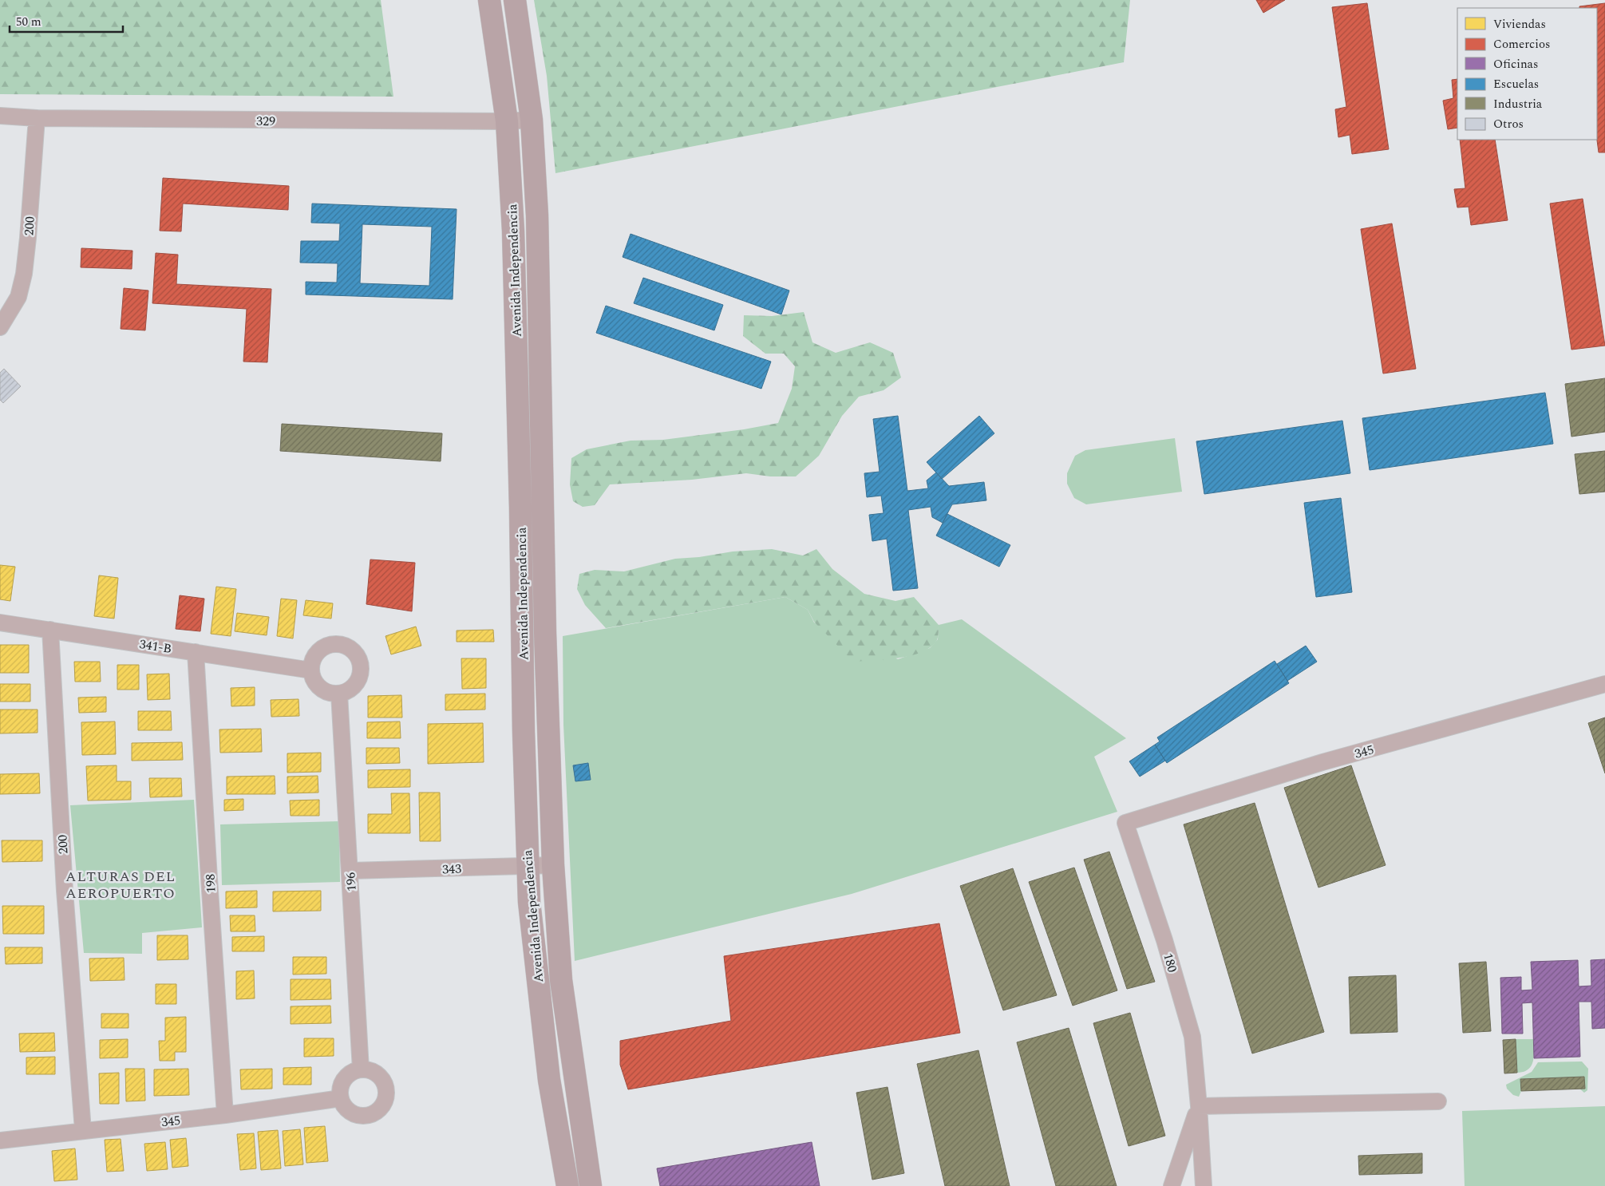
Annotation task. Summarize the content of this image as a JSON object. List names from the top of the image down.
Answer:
{
  "streets": {
    "main road": ["Avenida Independencia"],
    "street": [
      "329",
      "200",
      "341-B",
      "345",
      "343",
      "196",
      "198",
      "180"
    ]
  },
  "crossings": [
    ["329", "200"],
    ["329", "Avenida Independencia"],
    ["200", "341-B"],
    ["200", "345"],
    ["Avenida Independencia", "343"],
    ["341-B", "196"],
    ["341-B", "198"],
    ["345", "196"],
    ["345", "198"],
    ["345", "180"],
    ["343", "196"]
  ],
  "districts": ["ALTURAS DEL AEROPUERTO"],
  "legend": [
    "Viviendas",
    "Comercios",
    "Oficinas",
    "Escuelas",
    "Industria",
    "Otros"
  ],
  "scale_bar": "50 m"
}
